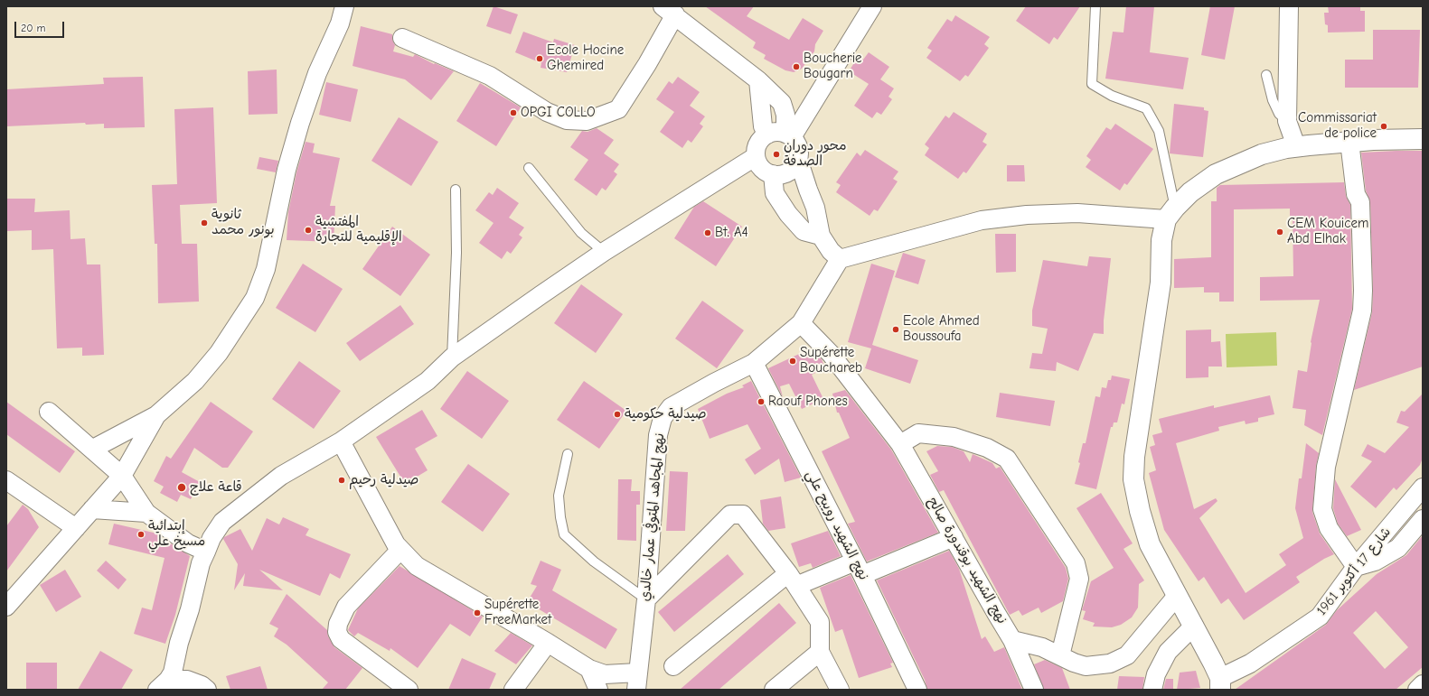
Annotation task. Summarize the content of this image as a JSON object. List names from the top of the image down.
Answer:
{
  "streets": {
    "street": [
      "نهج المجاهد المتوفي عمار خالدي",
      "نهج الشهيد رويبح علي",
      "نهج الشهيد بوقندورة صالح",
      "شارع 17 أكتوبر 1961"
    ]
  },
  "crossings": [
    ["نهج المجاهد المتوفي عمار خالدي", "نهج الشهيد رويبح علي"],
    ["نهج المجاهد المتوفي عمار خالدي", "نهج الشهيد بوقندورة صالح"]
  ],
  "places": [
    "Ecole Hocine Ghemired",
    "Boucherie Bougarn",
    "OPGI COLLO",
    "Commissariat de police",
    "محور دوران الصدفة",
    "ثانوية بونور محمد",
    "المفتشية الإقليمية للتجارة",
    "CEM Kouicem Abd Elhak",
    "Bt. A4",
    "Ecole Ahmed Boussoufa",
    "Supérette Bouchareb",
    "Raouf Phones",
    "صيدلية حكومية",
    "صيدلية رحيم",
    "قاعة علاج",
    "إبتدائية مسيخ علي",
    "Supérette FreeMarket"
  ],
  "scale_bar": "20 m"
}
